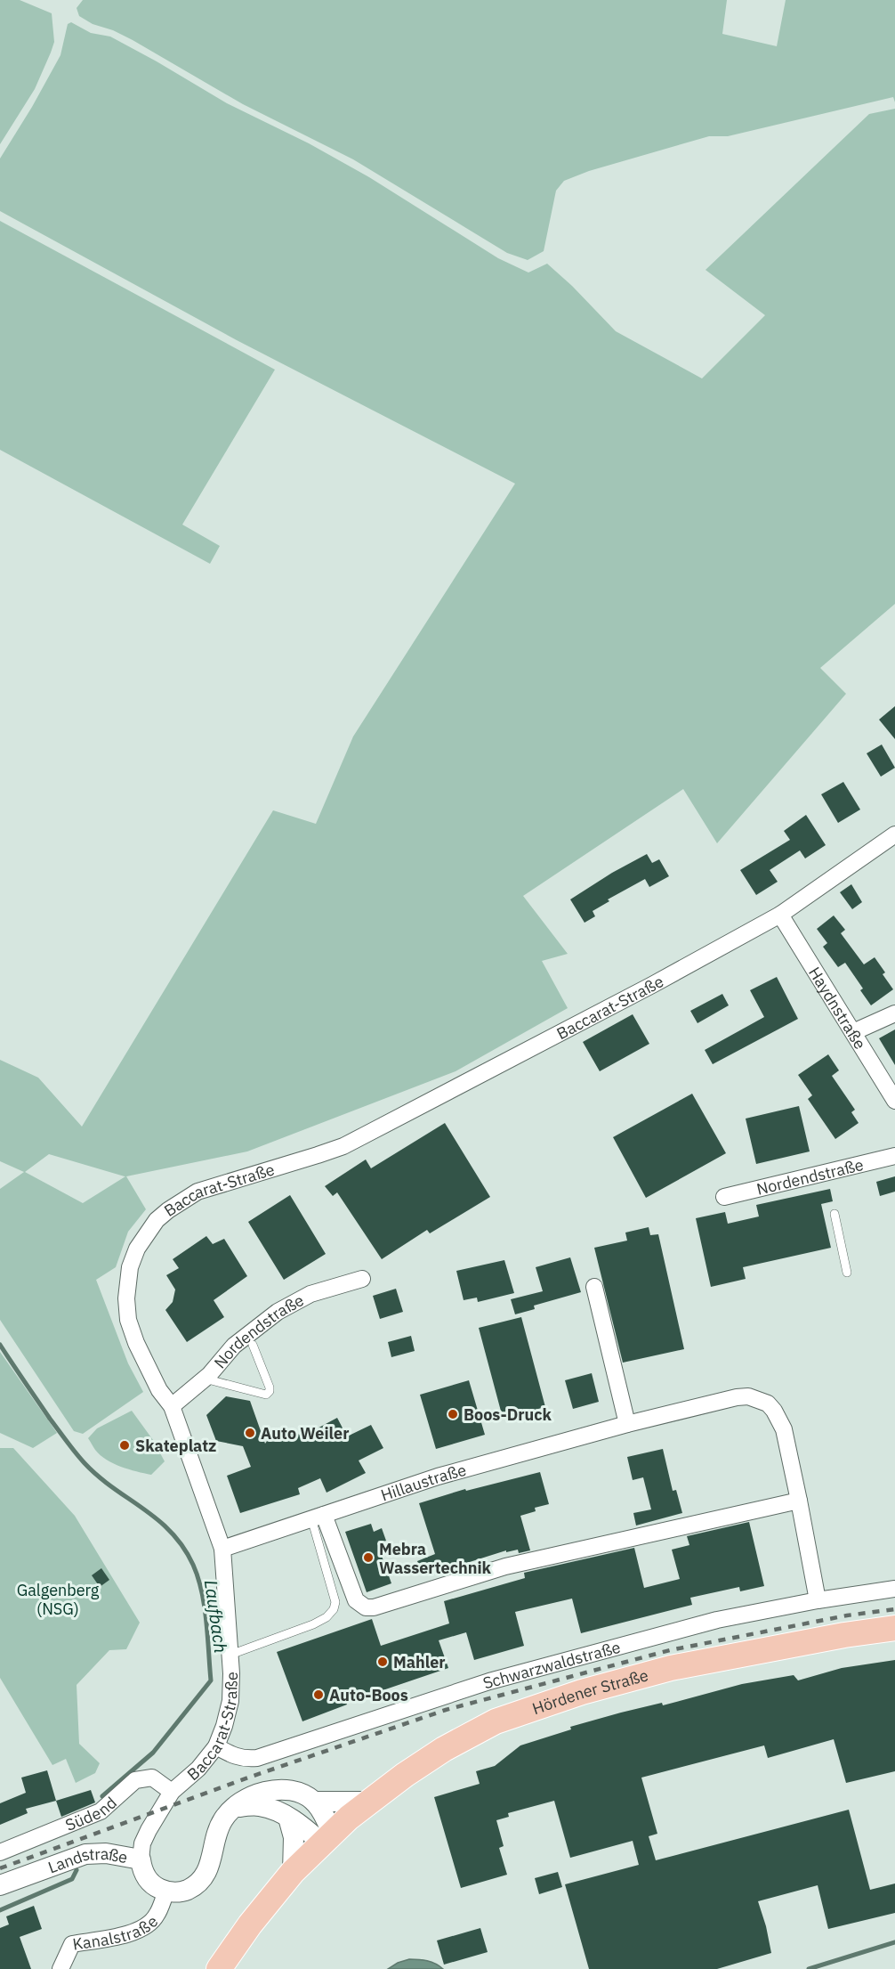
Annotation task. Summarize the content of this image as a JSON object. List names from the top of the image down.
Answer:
{
  "streets": {
    "main road": ["Hördener Straße"],
    "street": [
      "Baccarat-Straße",
      "Haydnstraße",
      "Nordendstraße",
      "Hillaustraße",
      "Schwarzwaldstraße",
      "Südend",
      "Landstraße",
      "Kanalstraße"
    ]
  },
  "crossings": [
    ["Baccarat-Straße", "Haydnstraße"],
    ["Baccarat-Straße", "Nordendstraße"],
    ["Baccarat-Straße", "Hillaustraße"],
    ["Baccarat-Straße", "Schwarzwaldstraße"],
    ["Baccarat-Straße", "Südend"],
    ["Baccarat-Straße", "Landstraße"],
    ["Hillaustraße", "Schwarzwaldstraße"],
    ["Landstraße", "Kanalstraße"]
  ],
  "water": ["Laufbach"],
  "parks": ["Galgenberg (NSG)"],
  "places": [
    "Boos-Druck",
    "Auto Weiler",
    "Skateplatz",
    "Mebra Wassertechnik",
    "Mahler",
    "Auto-Boos"
  ]
}
